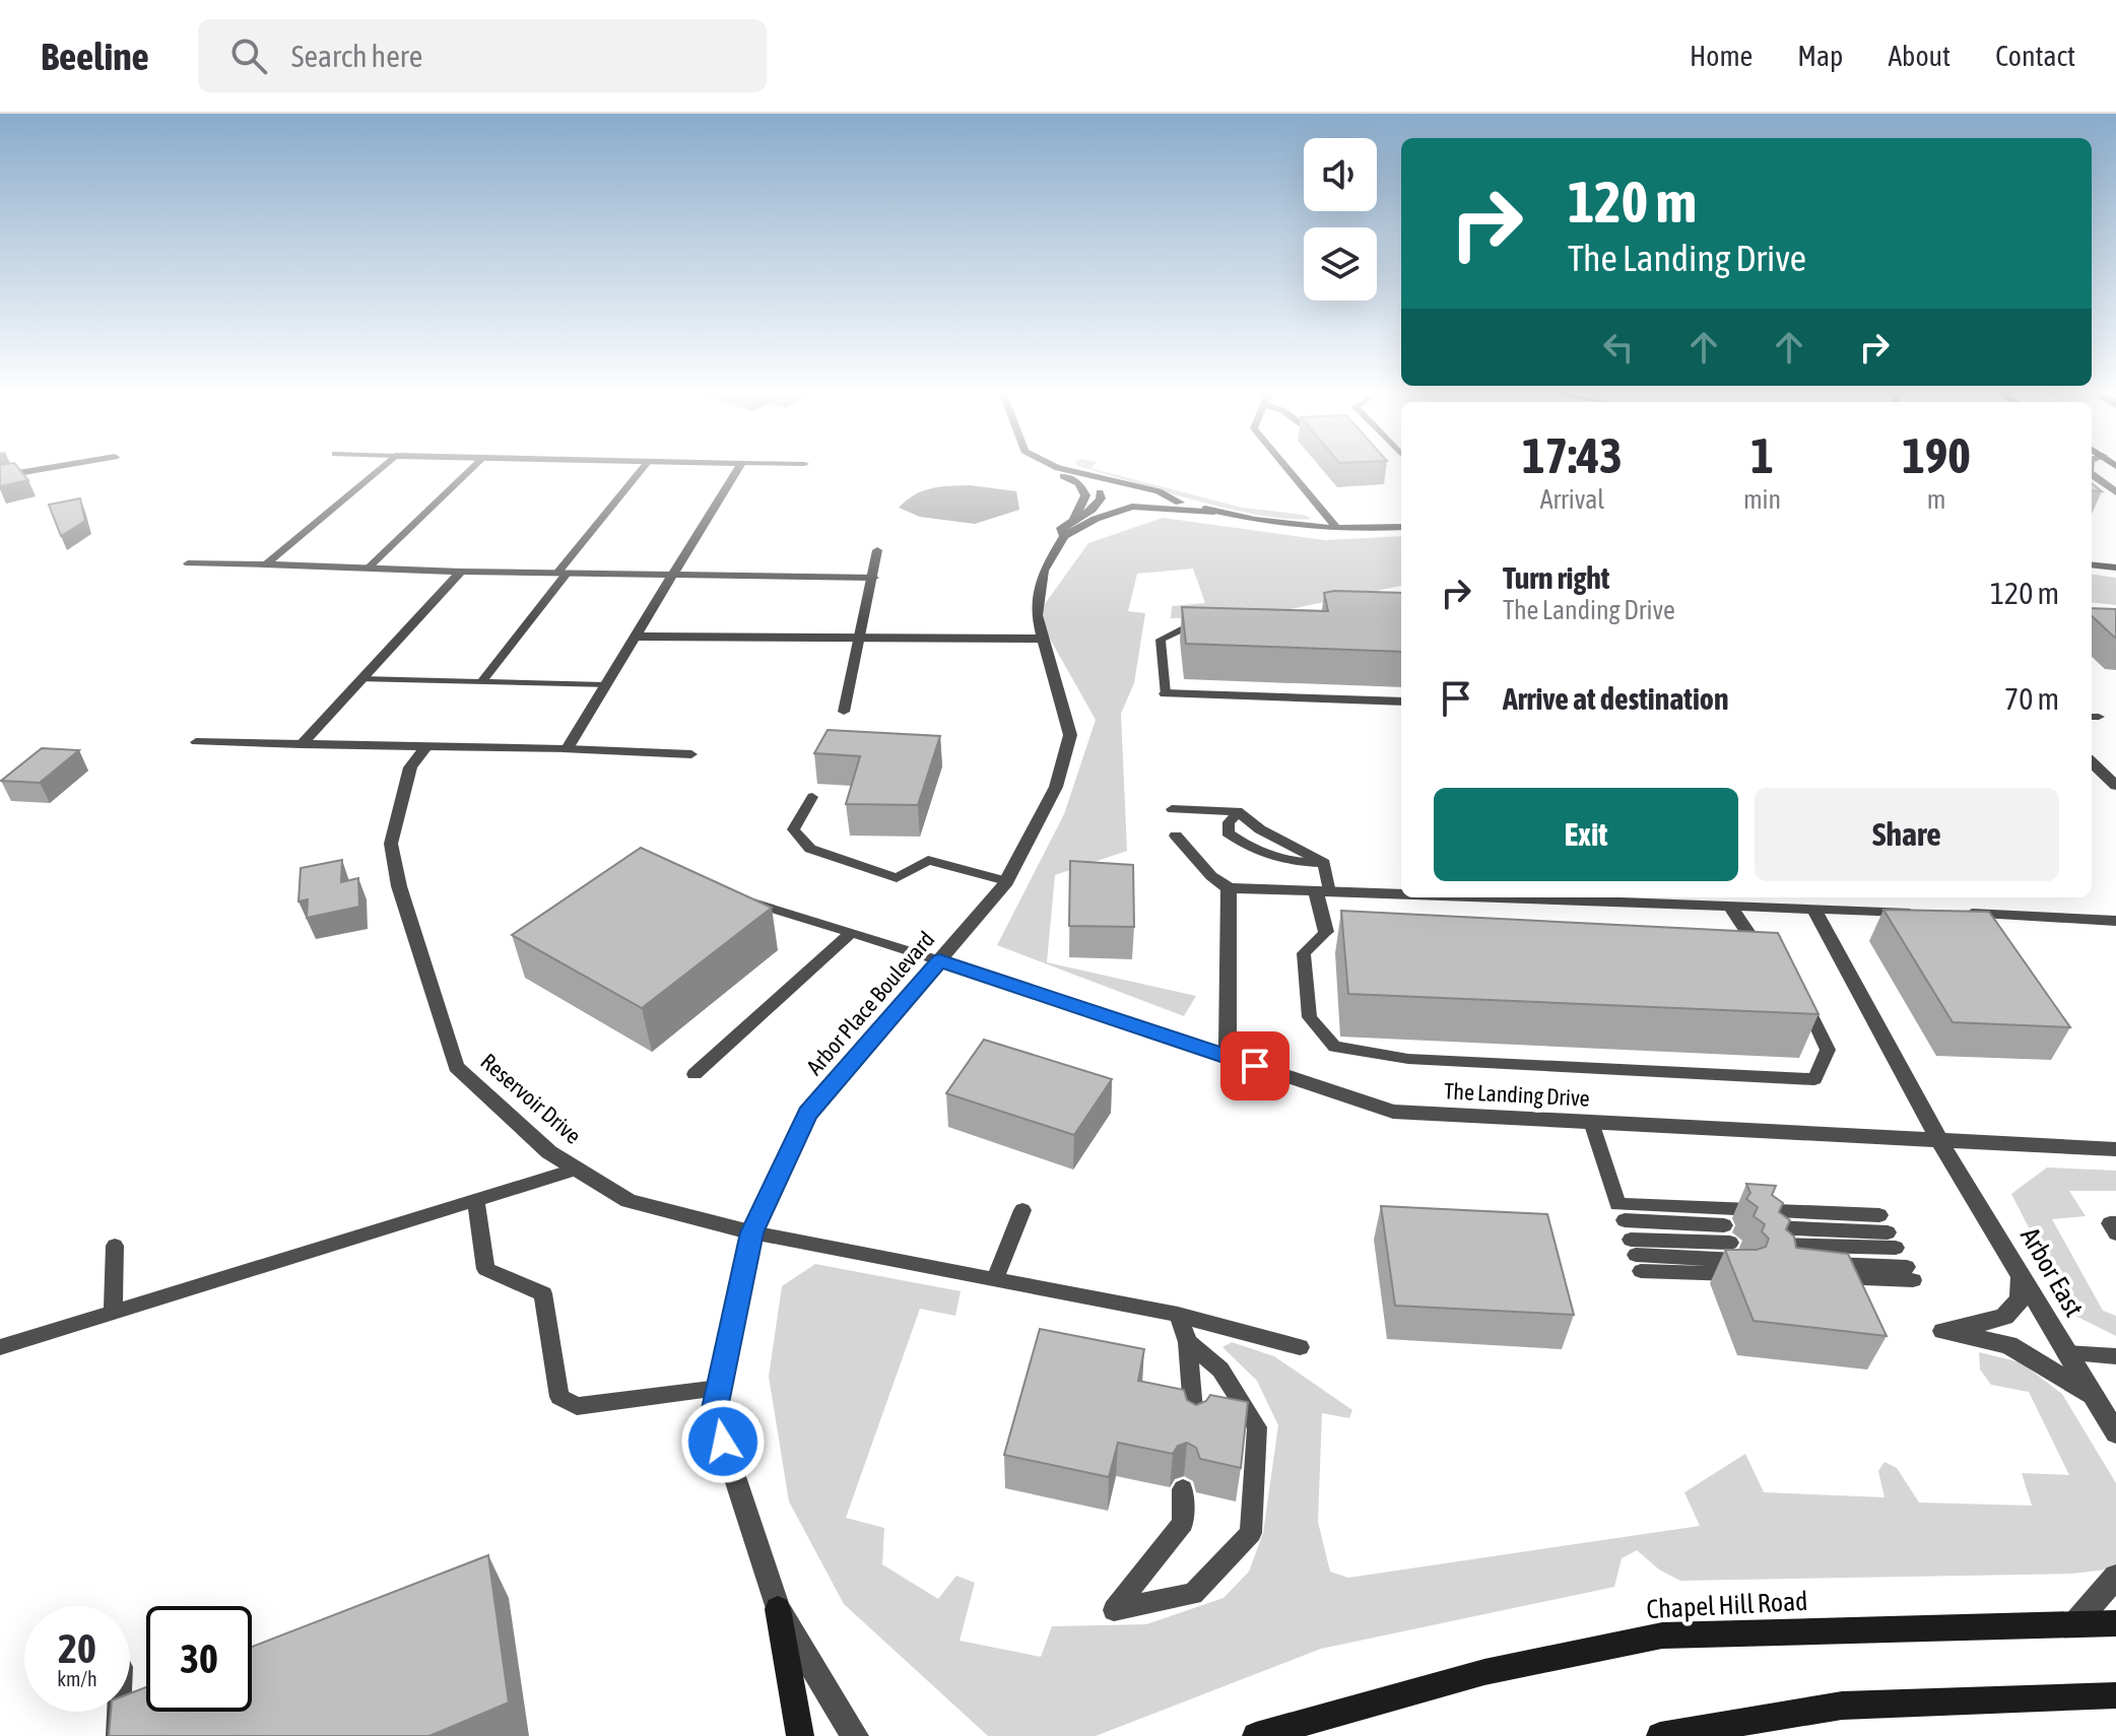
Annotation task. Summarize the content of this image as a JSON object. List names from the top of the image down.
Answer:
{
  "streets": {
    "main road": ["Chapel Hill Road"],
    "street": [
      "Arbor Place Boulevard",
      "The Landing Drive",
      "Reservoir Drive",
      "Arbor East"
    ]
  },
  "crossings": [
    ["Arbor Place Boulevard", "The Landing Drive"],
    ["Arbor Place Boulevard", "Reservoir Drive"],
    ["The Landing Drive", "Arbor East"]
  ],
  "page": {
    "header": "Beeline",
    "search": "Search here",
    "nav": [
      "Home",
      "Map",
      "About",
      "Contact"
    ],
    "turn": ["120 m", "The Landing Drive"],
    "eta": [
      "17:43",
      "Arrival",
      "1",
      "min",
      "190",
      "m"
    ],
    "list": [
      {
        "name": "Turn right",
        "note": "The Landing Drive",
        "value": "120 m"
      },
      {
        "name": "Arrive at destination",
        "value": "70 m"
      }
    ],
    "buttons": ["Exit", "Share"],
    "speed": "20 km/h",
    "limit": "30"
  }
}
